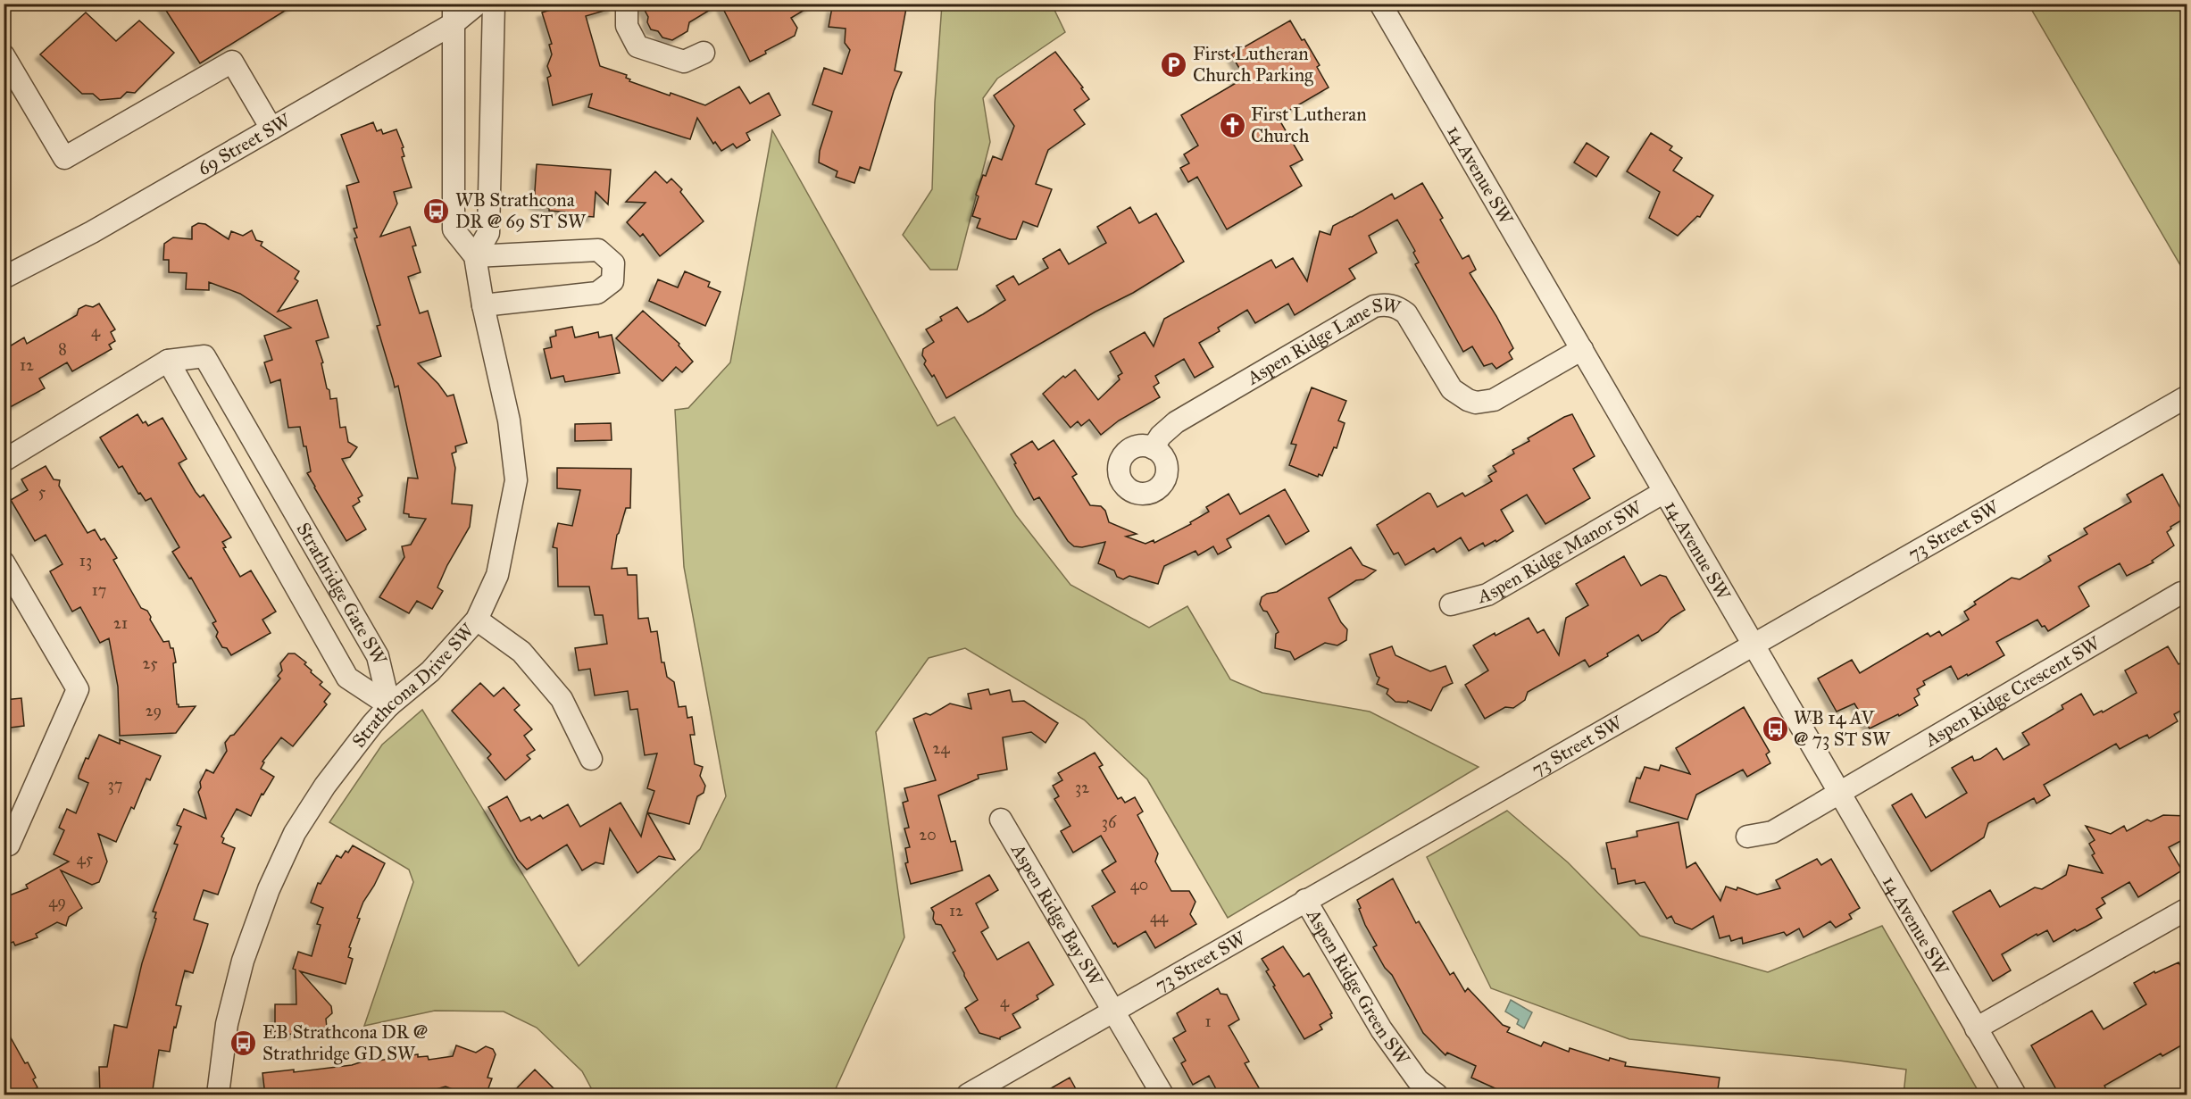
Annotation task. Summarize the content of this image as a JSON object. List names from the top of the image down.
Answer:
{
  "streets": {
    "street": [
      "69 Street SW",
      "14 Avenue SW",
      "Aspen Ridge Lane SW",
      "73 Street SW",
      "Aspen Ridge Manor SW",
      "Strathridge Gate SW",
      "Strathcona Drive SW",
      "Aspen Ridge Crescent SW",
      "Aspen Ridge Bay SW",
      "Aspen Ridge Green SW"
    ]
  },
  "crossings": [
    ["69 Street SW", "Strathcona Drive SW"],
    ["14 Avenue SW", "Aspen Ridge Lane SW"],
    ["14 Avenue SW", "73 Street SW"],
    ["14 Avenue SW", "Aspen Ridge Manor SW"],
    ["14 Avenue SW", "Aspen Ridge Crescent SW"],
    ["73 Street SW", "Aspen Ridge Bay SW"],
    ["73 Street SW", "Aspen Ridge Green SW"],
    ["Strathridge Gate SW", "Strathcona Drive SW"]
  ],
  "places": {
    "parking": ["First Lutheran Church Parking"],
    "church": ["First Lutheran Church"],
    "bus stop": ["WB Strathcona DR @ 69 ST SW", "WB 14 AV @ 73 ST SW", "EB Strathcona DR @ Strathridge GD SW"]
  },
  "house_numbers": [
    "4",
    "8",
    "12",
    "5",
    "13",
    "17",
    "21",
    "25",
    "29",
    "24",
    "37",
    "32",
    "36",
    "20",
    "45",
    "40",
    "49",
    "12",
    "44",
    "4",
    "1"
  ]
}
